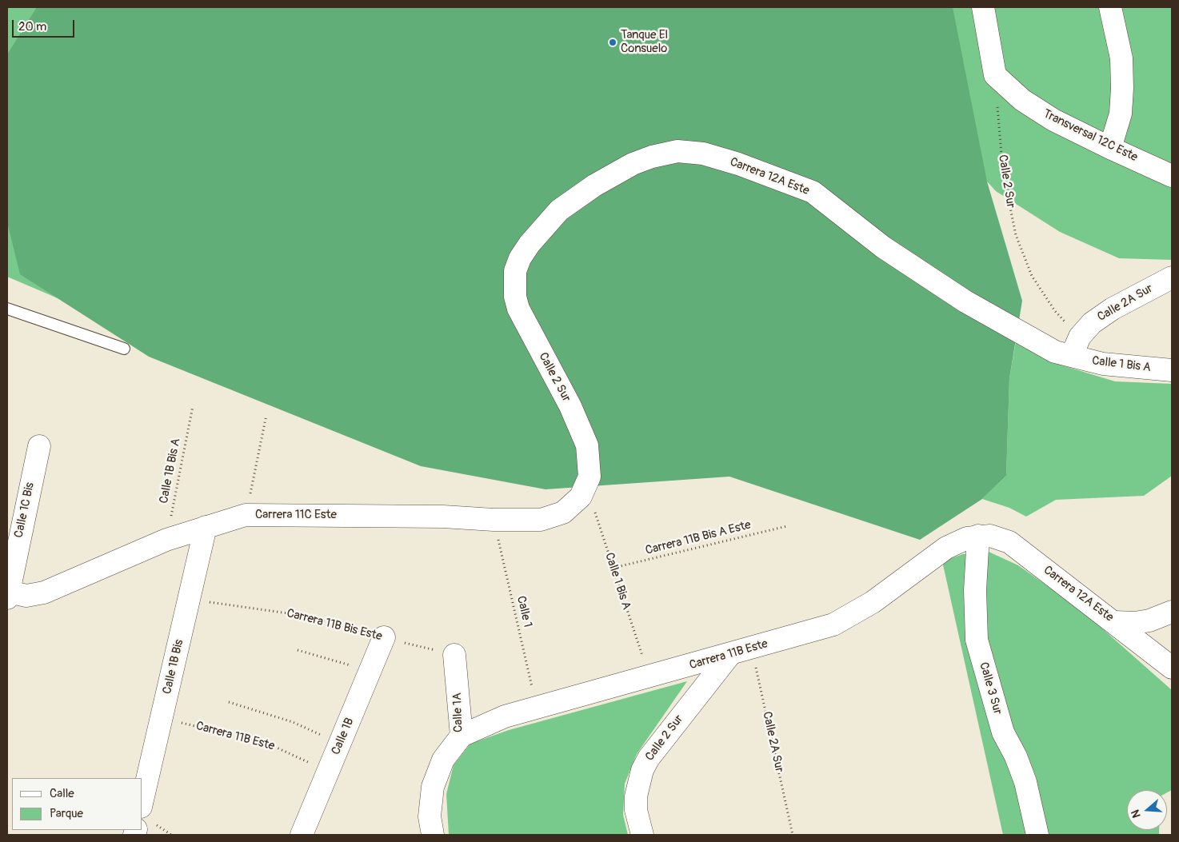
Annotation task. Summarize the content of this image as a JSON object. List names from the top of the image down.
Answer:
{
  "streets": {
    "street": [
      "Transversal 12C Este",
      "Carrera 12A Este",
      "Calle 2 Sur",
      "Calle 2A Sur",
      "Calle 1 Bis A",
      "Calle 1C Bis",
      "Carrera 11C Este",
      "Carrera 11B Este",
      "Calle 1B Bis",
      "Calle 3 Sur",
      "Calle 1A",
      "Calle 1B"
    ],
    "path": [
      "Calle 1B Bis A",
      "Carrera 11B Bis A Este",
      "Calle 1",
      "Carrera 11B Bis Este"
    ]
  },
  "crossings": [
    ["Transversal 12C Este", "Calle 2 Sur"],
    ["Carrera 12A Este", "Calle 2 Sur"],
    ["Carrera 12A Este", "Calle 2A Sur"],
    ["Carrera 12A Este", "Calle 1 Bis A"],
    ["Carrera 12A Este", "Carrera 11B Este"],
    ["Carrera 12A Este", "Calle 3 Sur"],
    ["Calle 2 Sur", "Calle 2A Sur"],
    ["Calle 2 Sur", "Calle 1 Bis A"],
    ["Calle 2 Sur", "Carrera 11C Este"],
    ["Calle 2 Sur", "Carrera 11B Este"],
    ["Calle 2A Sur", "Calle 1 Bis A"],
    ["Calle 2A Sur", "Carrera 11B Este"],
    ["Calle 1 Bis A", "Carrera 11C Este"],
    ["Calle 1 Bis A", "Carrera 11B Bis A Este"],
    ["Calle 1 Bis A", "Carrera 11B Este"],
    ["Calle 1B Bis A", "Carrera 11C Este"],
    ["Calle 1C Bis", "Carrera 11C Este"],
    ["Carrera 11C Este", "Calle 1"],
    ["Carrera 11C Este", "Calle 1B Bis"],
    ["Calle 1", "Carrera 11B Este"],
    ["Carrera 11B Bis Este", "Calle 1B Bis"],
    ["Carrera 11B Bis Este", "Calle 1A"],
    ["Carrera 11B Bis Este", "Calle 1B"],
    ["Carrera 11B Este", "Calle 1B Bis"],
    ["Carrera 11B Este", "Calle 3 Sur"],
    ["Carrera 11B Este", "Calle 1A"],
    ["Carrera 11B Este", "Calle 1B"]
  ],
  "places": ["Tanque El Consuelo"],
  "legend": ["Calle", "Parque"],
  "scale_bar": "20 m",
  "north": "left"
}
